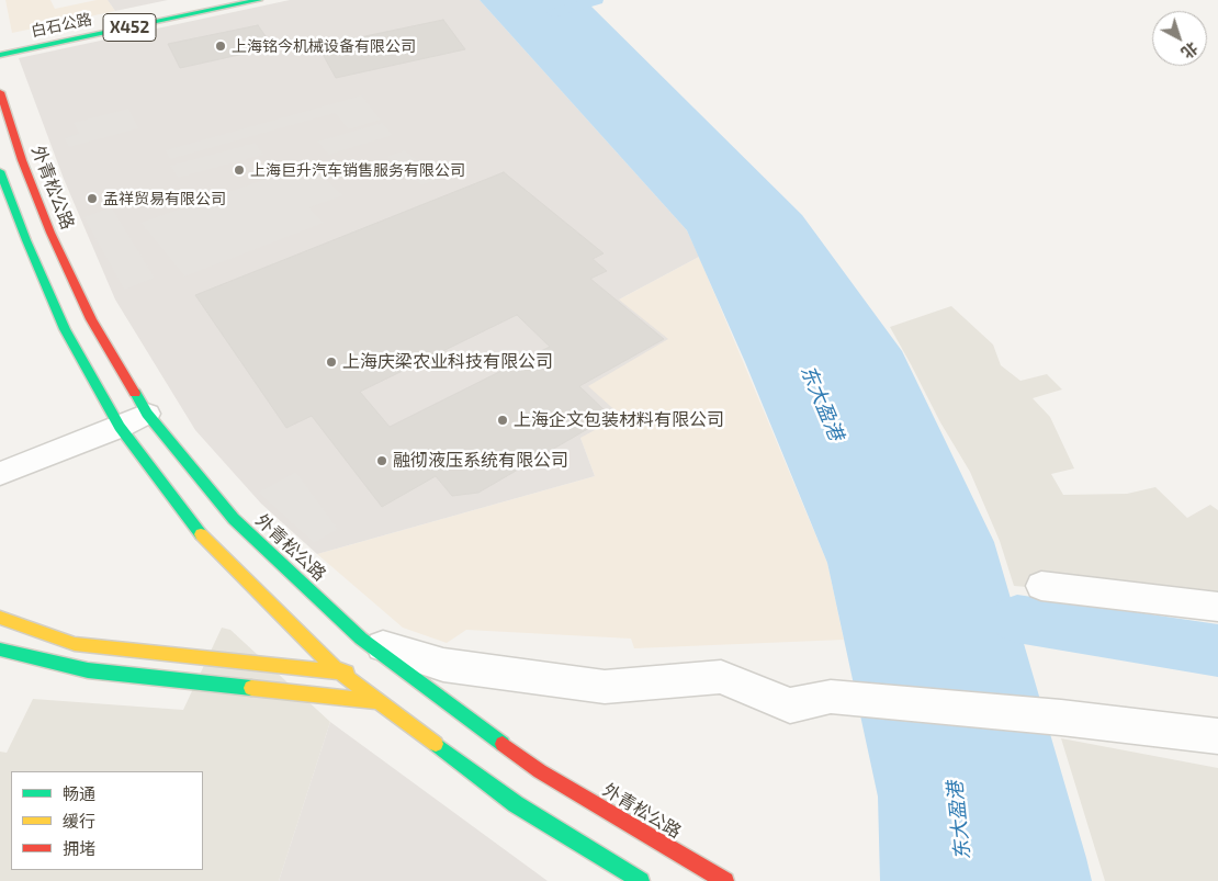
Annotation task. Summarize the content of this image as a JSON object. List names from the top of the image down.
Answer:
{
  "streets": {
    "main road": ["白石公路", "X452", "外青松公路"]
  },
  "water": ["东大盈港"],
  "places": [
    "上海铭今机械设备有限公司",
    "上海巨升汽车销售服务有限公司",
    "孟祥贸易有限公司",
    "上海庆梁农业科技有限公司",
    "上海企文包装材料有限公司",
    "融彻液压系统有限公司"
  ],
  "legend": ["畅通", "缓行", "拥堵"],
  "north": "bottom right"
}
